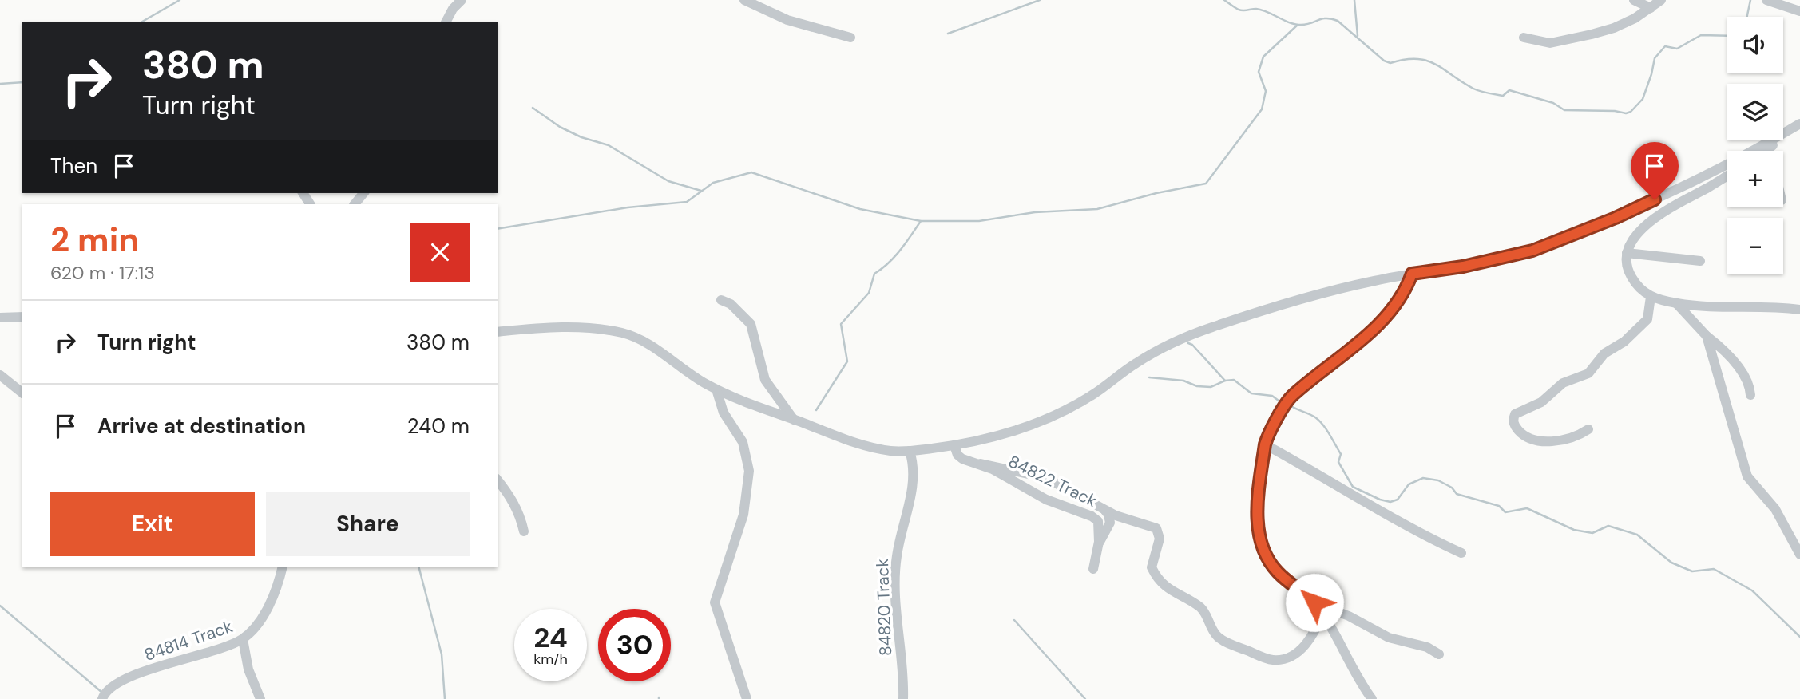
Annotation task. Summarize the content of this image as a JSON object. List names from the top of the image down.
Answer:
{
  "streets": {
    "street": ["84822 Track", "84820 Track", "84814 Track"]
  },
  "page": {
    "map_buttons": ["+", "−"],
    "turn": ["380 m", "Turn right"],
    "then": "Then",
    "heading": ["2 min", "620 m · 17:13"],
    "list": [
      {
        "name": "Turn right",
        "value": "380 m"
      },
      {
        "name": "Arrive at destination",
        "value": "240 m"
      }
    ],
    "buttons": ["Exit", "Share"],
    "speed": "24 km/h",
    "limit": "30"
  }
}
